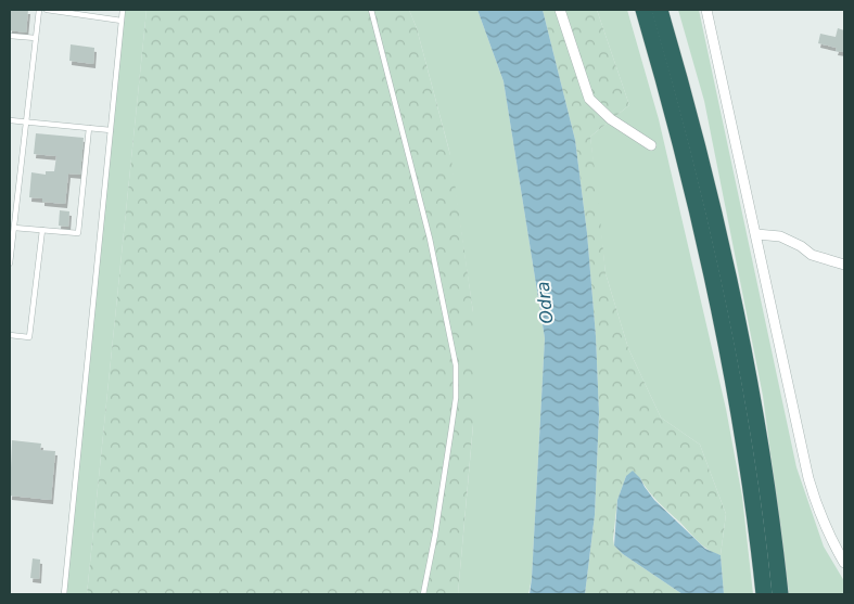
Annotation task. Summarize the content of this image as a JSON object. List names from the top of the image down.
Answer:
{
  "water": ["Odra"]
}
